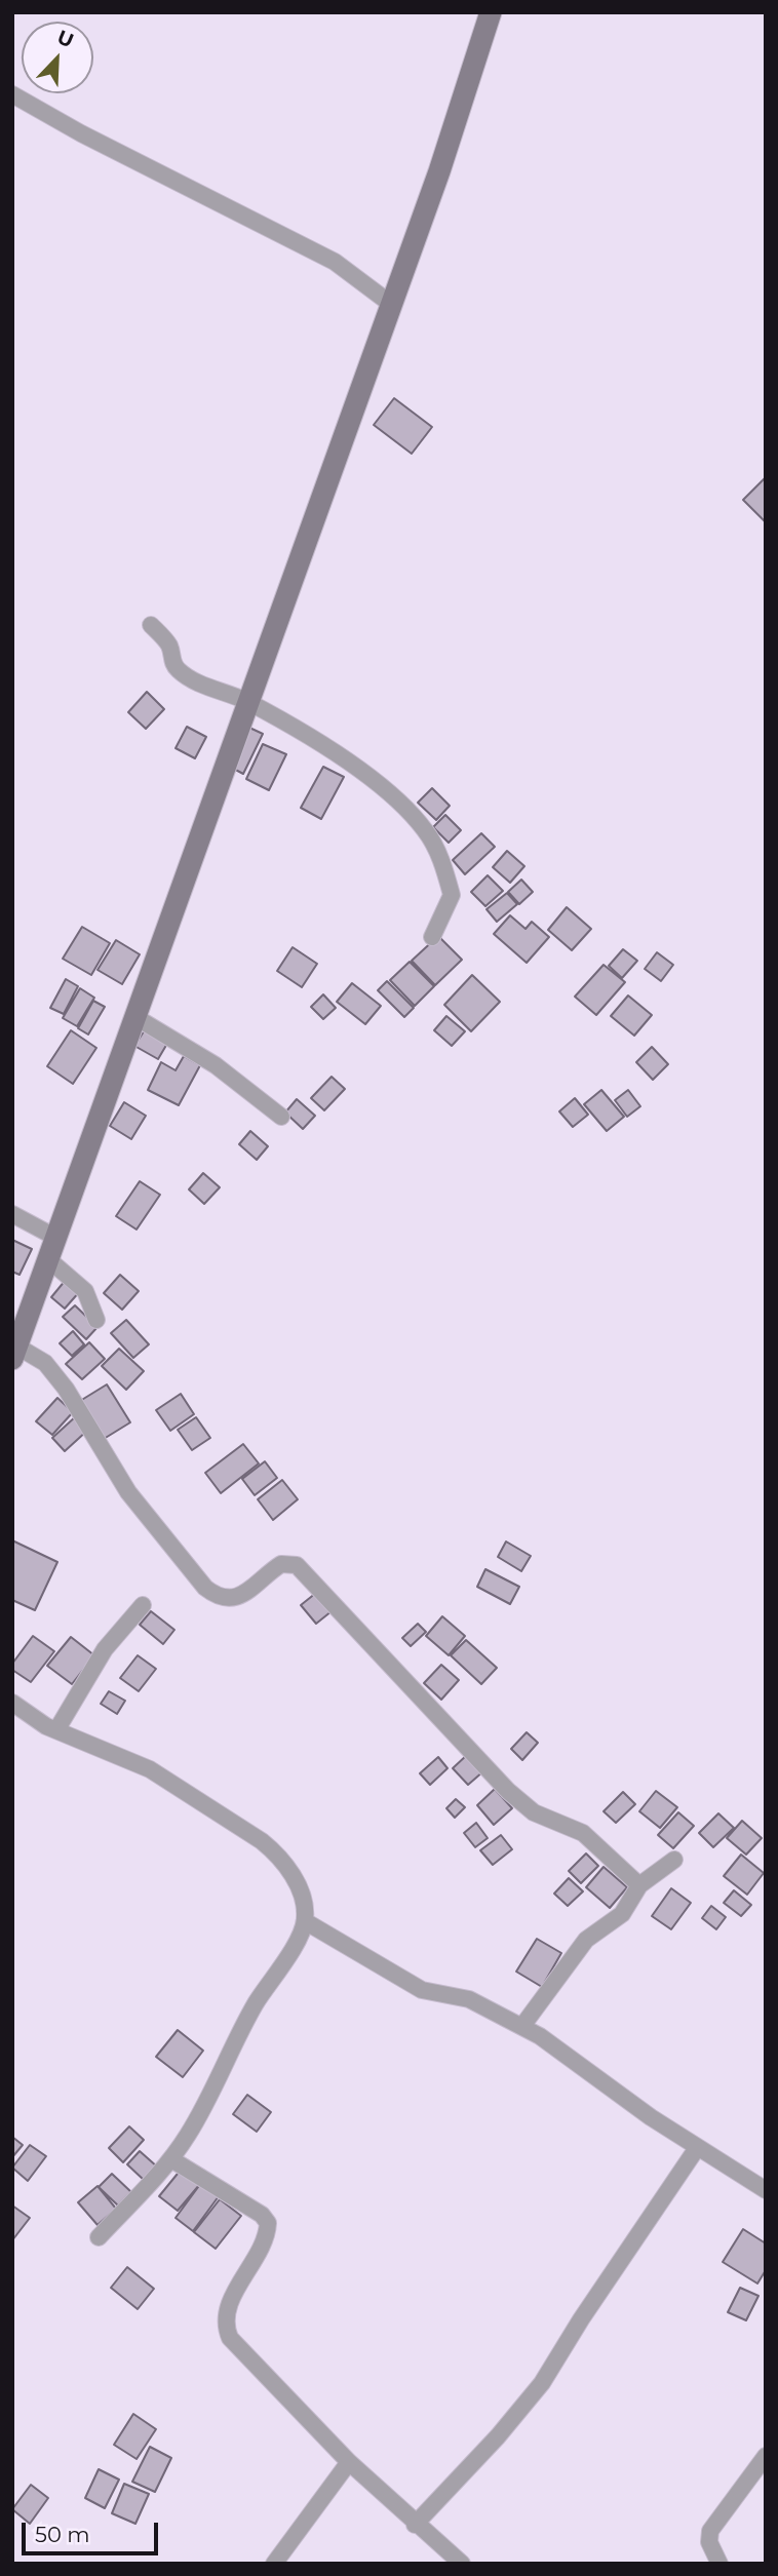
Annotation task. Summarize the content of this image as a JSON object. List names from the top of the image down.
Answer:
{
  "scale_bar": "50 m",
  "north": "top right"
}
